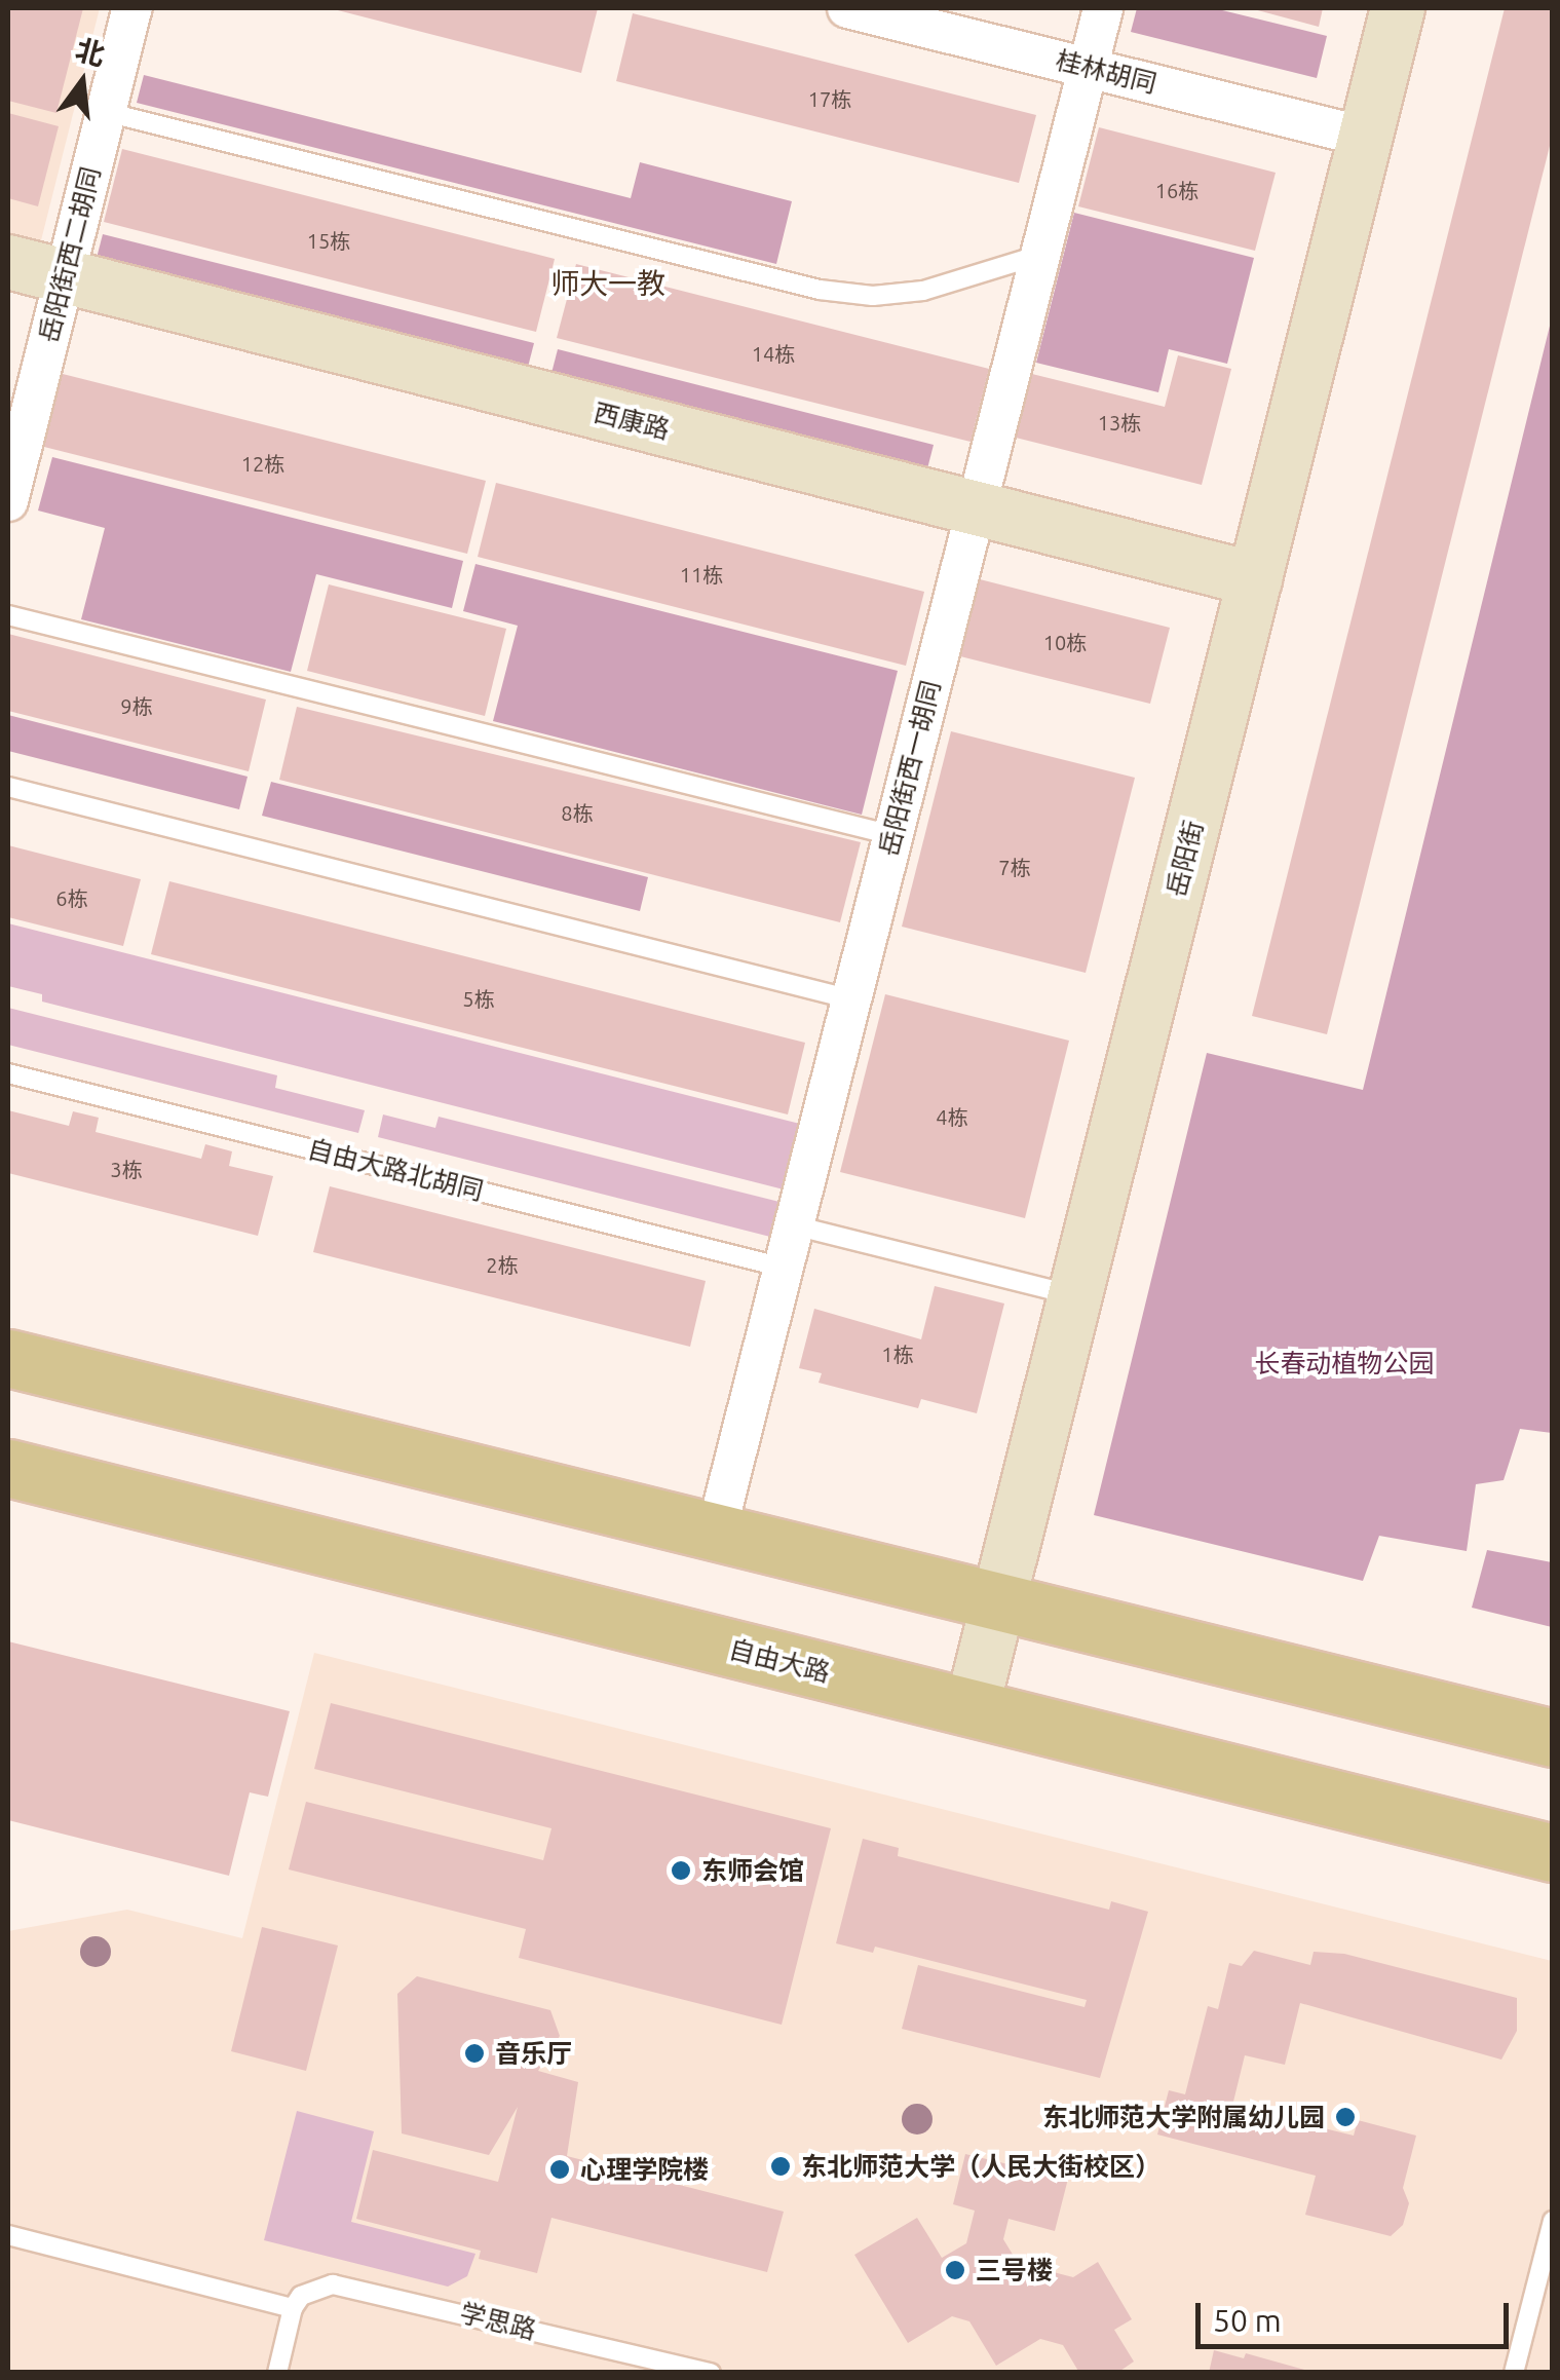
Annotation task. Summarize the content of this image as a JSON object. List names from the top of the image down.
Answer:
{
  "streets": {
    "main road": ["自由大路"],
    "street": [
      "桂林胡同",
      "岳阳街西二胡同",
      "西康路",
      "岳阳街西一胡同",
      "岳阳街"
    ],
    "lane": ["自由大路北胡同", "学思路"]
  },
  "crossings": [
    ["桂林胡同", "岳阳街西一胡同"],
    ["桂林胡同", "岳阳街"],
    ["岳阳街西二胡同", "西康路"],
    ["西康路", "岳阳街西一胡同"],
    ["西康路", "岳阳街"],
    ["岳阳街西一胡同", "自由大路北胡同"],
    ["岳阳街", "自由大路"]
  ],
  "districts": ["师大一教"],
  "parks": ["长春动植物公园"],
  "places": [
    "东师会馆",
    "音乐厅",
    "东北师范大学附属幼儿园",
    "东北师范大学（人民大街校区）",
    "心理学院楼",
    "三号楼"
  ],
  "house_numbers": [
    "17栋",
    "16栋",
    "15栋",
    "14栋",
    "13栋",
    "12栋",
    "11栋",
    "10栋",
    "9栋",
    "8栋",
    "7栋",
    "6栋",
    "5栋",
    "4栋",
    "3栋",
    "2栋",
    "1栋"
  ],
  "scale_bar": "50 m",
  "north": "top"
}
